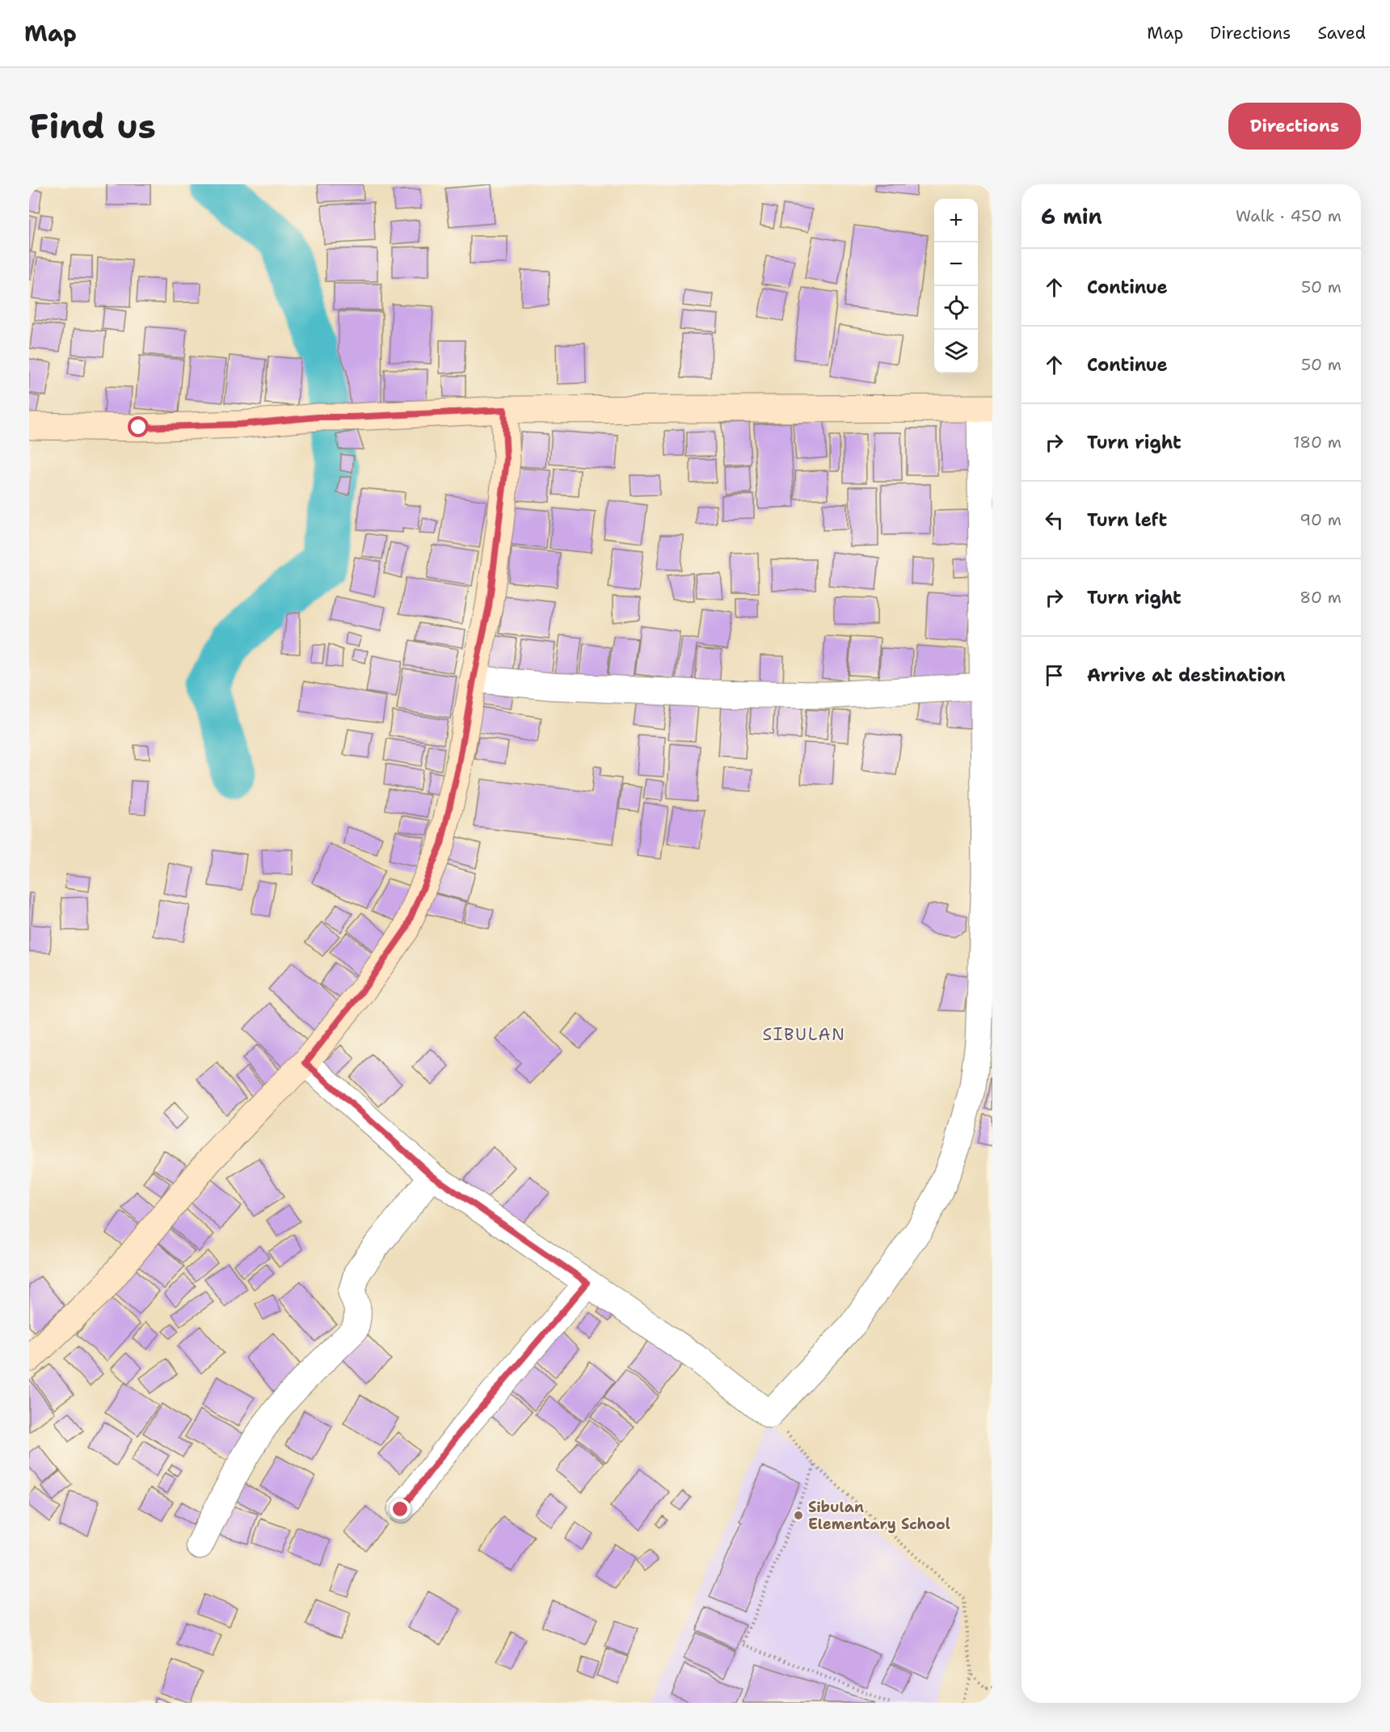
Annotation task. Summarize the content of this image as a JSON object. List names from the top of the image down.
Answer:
{
  "districts": ["SIBULAN"],
  "places": ["Sibulan Elementary School"],
  "page": {
    "header": "Map",
    "nav": ["Map", "Directions", "Saved"],
    "buttons": "Directions",
    "title": "Find us",
    "heading": ["6 min", "Walk · 450 m"],
    "map_buttons": ["+", "−"],
    "list": [
      ["Continue", "50 m"],
      ["Continue", "50 m"],
      ["Turn right", "180 m"],
      ["Turn left", "90 m"],
      ["Turn right", "80 m"],
      "Arrive at destination"
    ]
  }
}
